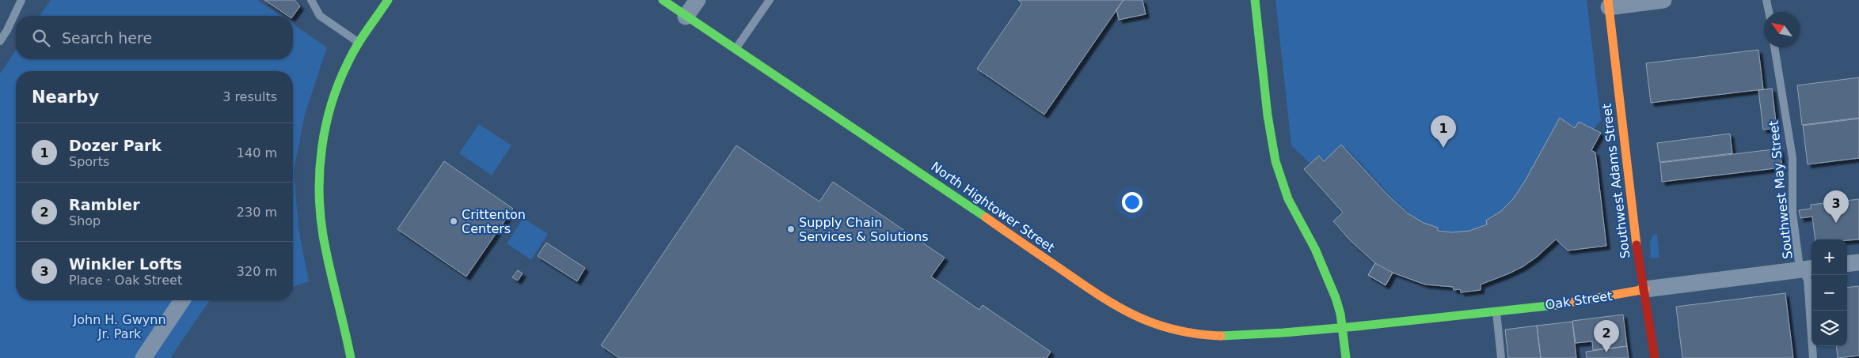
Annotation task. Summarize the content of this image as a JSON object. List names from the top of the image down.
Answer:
{
  "streets": {
    "street": ["Southwest Adams Street", "North Hightower Street", "Oak Street"],
    "lane": ["Southwest May Street"]
  },
  "crossings": [
    ["Southwest Adams Street", "Oak Street"],
    ["Southwest May Street", "Oak Street"],
    ["North Hightower Street", "Oak Street"]
  ],
  "parks": ["John H. Gwynn Jr. Park"],
  "places": ["Crittenton Centers", "Supply Chain Services & Solutions"],
  "north": "top left",
  "page": {
    "search": "Search here",
    "heading": ["Nearby", "3 results"],
    "pins": ["1", "3", "2"],
    "list": [
      {
        "mark": "1",
        "name": "Dozer Park",
        "note": "Sports",
        "value": "140 m"
      },
      {
        "mark": "2",
        "name": "Rambler",
        "note": "Shop",
        "value": "230 m"
      },
      {
        "mark": "3",
        "name": "Winkler Lofts",
        "note": "Place · Oak Street",
        "value": "320 m"
      }
    ],
    "map_buttons": ["+", "−"]
  }
}
